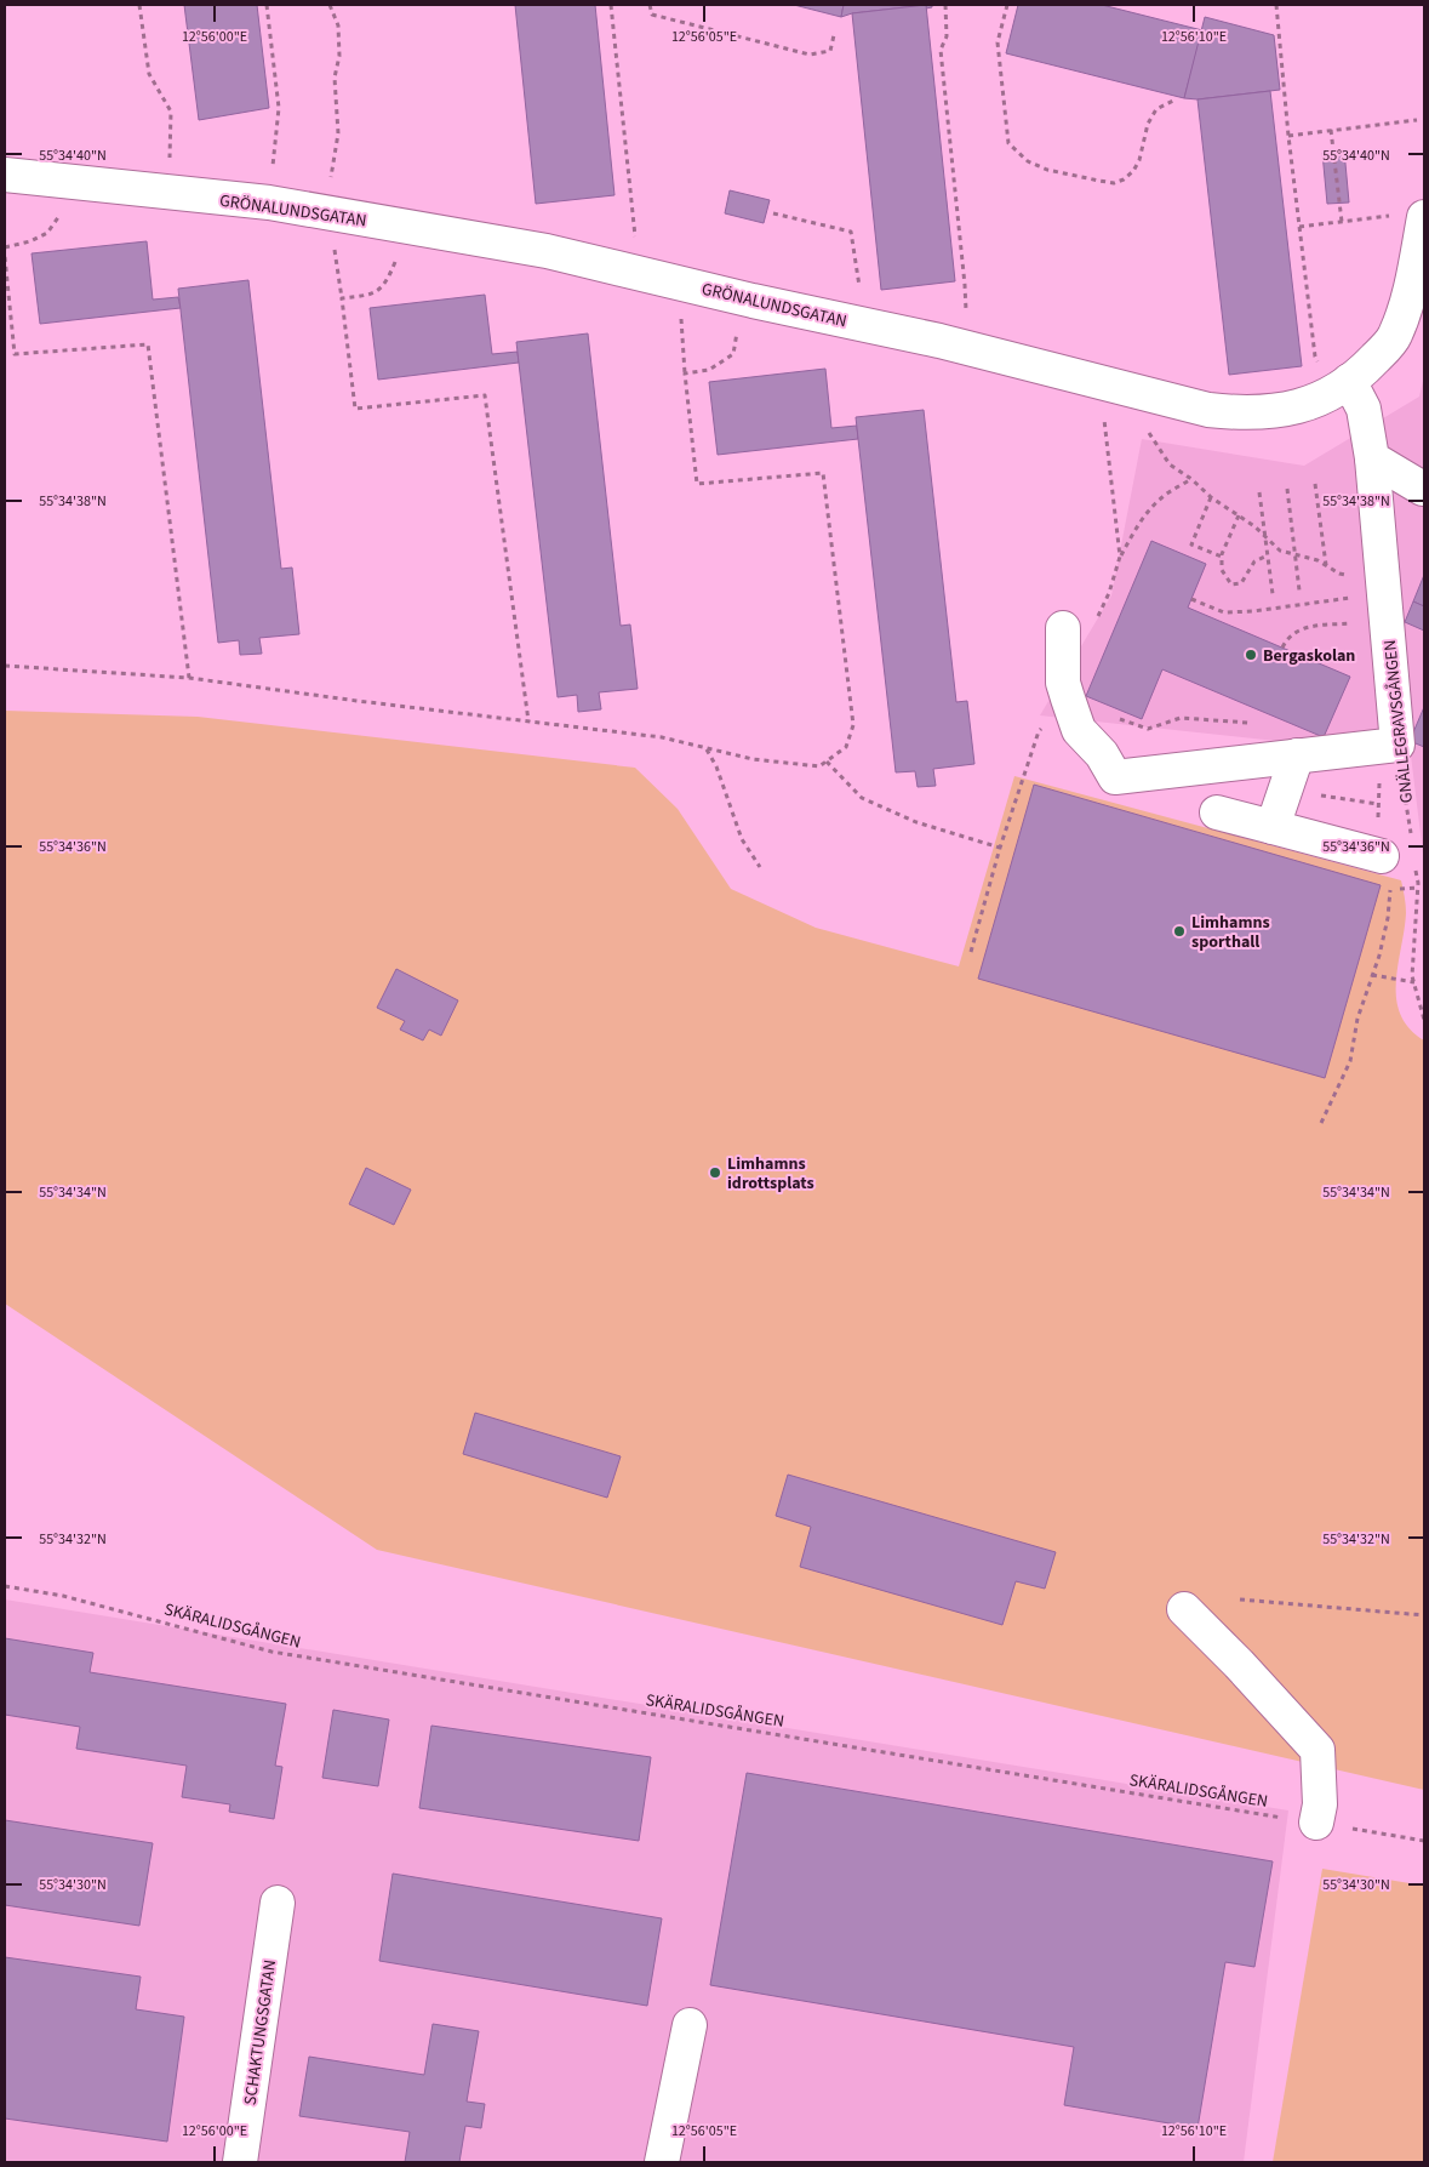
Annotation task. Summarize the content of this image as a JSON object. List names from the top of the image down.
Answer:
{
  "streets": {
    "street": ["GRÖNALUNDSGATAN", "GNÄLLEGRAVSGÅNGEN", "SCHAKTUNGSGATAN"],
    "path": ["SKÄRALIDSGÅNGEN"]
  },
  "crossings": [
    ["GRÖNALUNDSGATAN", "GNÄLLEGRAVSGÅNGEN"]
  ],
  "places": ["Bergaskolan", "Limhamns sporthall", "Limhamns idrottsplats"],
  "coordinates": [
    "12°56'00\"E",
    "12°56'05\"E",
    "12°56'10\"E",
    "55°34'40\"N",
    "55°34'38\"N",
    "55°34'36\"N",
    "55°34'34\"N",
    "55°34'32\"N",
    "55°34'30\"N"
  ]
}
